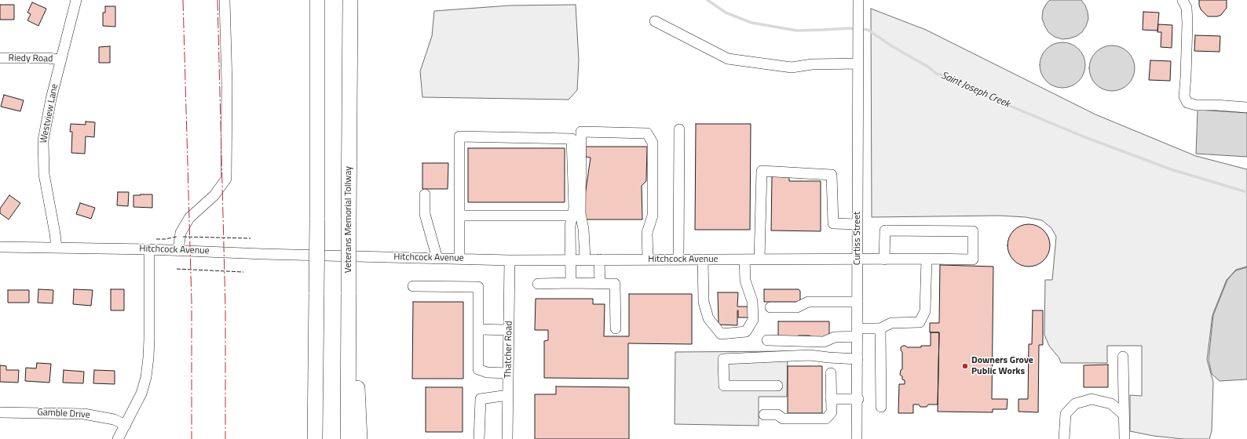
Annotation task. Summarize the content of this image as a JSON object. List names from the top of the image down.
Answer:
{
  "streets": {
    "highway": ["Veterans Memorial Tollway"],
    "street": [
      "Riedy Road",
      "Westview Lane",
      "Curtiss Street",
      "Hitchcock Avenue",
      "Thatcher Road",
      "Gamble Drive"
    ]
  },
  "crossings": [
    ["Riedy Road", "Westview Lane"],
    ["Westview Lane", "Hitchcock Avenue"],
    ["Curtiss Street", "Hitchcock Avenue"],
    ["Hitchcock Avenue", "Thatcher Road"]
  ],
  "water": ["Saint Joseph Creek"],
  "places": ["Downers Grove Public Works"]
}
